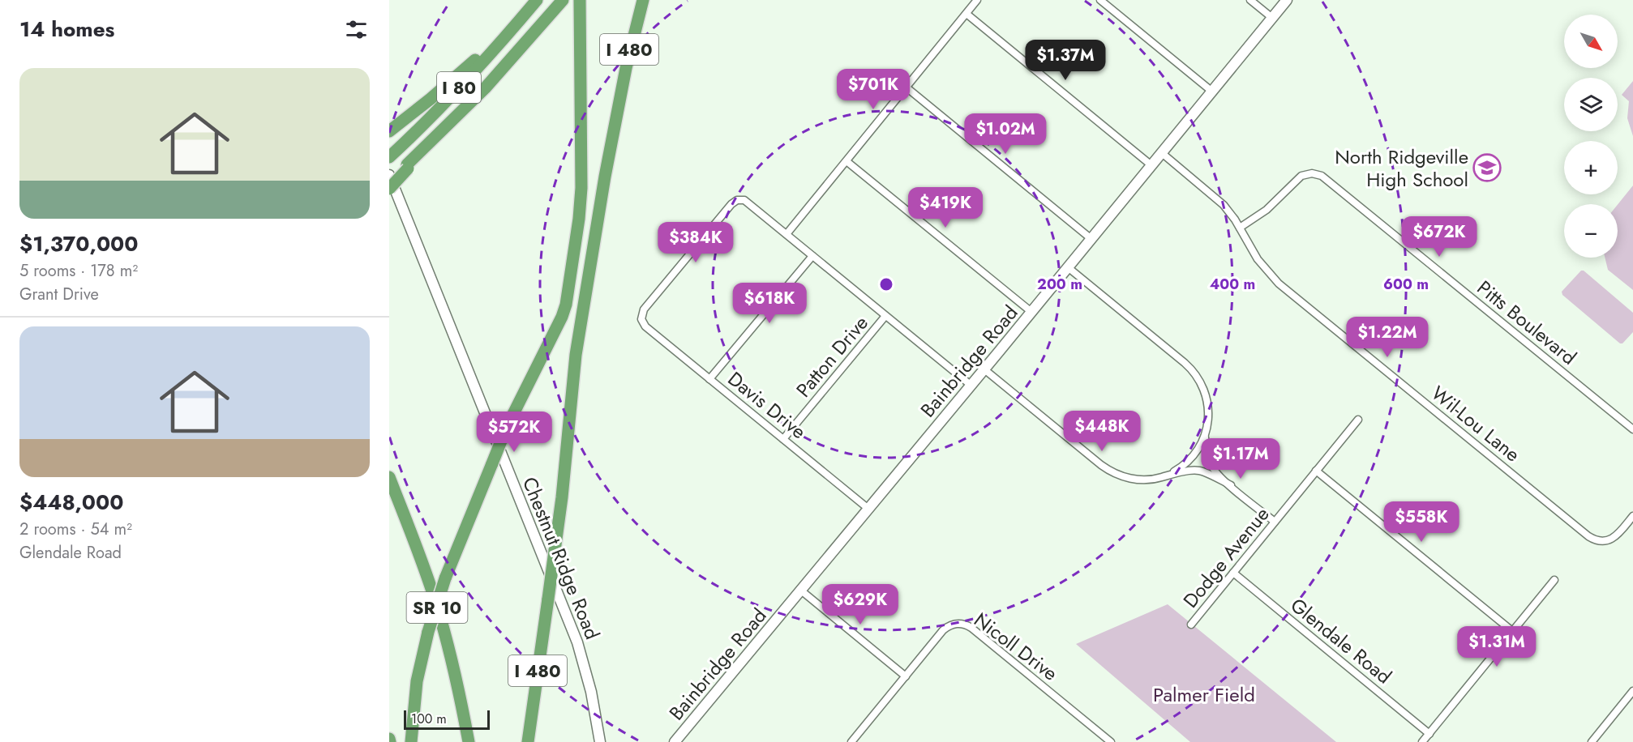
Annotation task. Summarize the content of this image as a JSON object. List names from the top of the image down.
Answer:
{
  "streets": {
    "highway": ["I 480", "I 80", "SR 10"],
    "street": [
      "Pitts Boulevard",
      "Patton Drive",
      "Bainbridge Road",
      "Davis Drive",
      "Wil-Lou Lane",
      "Dodge Avenue",
      "Chestnut Ridge Road",
      "Glendale Road",
      "Nicoll Drive"
    ]
  },
  "crossings": [
    ["Pitts Boulevard", "Wil-Lou Lane"],
    ["Patton Drive", "Davis Drive"],
    ["Bainbridge Road", "Davis Drive"],
    ["Bainbridge Road", "Wil-Lou Lane"],
    ["Dodge Avenue", "Glendale Road"]
  ],
  "parks": ["Palmer Field"],
  "places": {
    "school or university": ["North Ridgeville High School"]
  },
  "scale_bar": "100 m",
  "north": "bottom right",
  "page": {
    "heading": "14 homes",
    "map_buttons": ["+", "−"],
    "price": [
      "$1.37M",
      "$701K",
      "$1.02M",
      "$419K",
      "$672K",
      "$384K",
      "$618K",
      "$1.22M",
      "$448K",
      "$572K",
      "$1.17M",
      "$558K",
      "$629K",
      "$1.31M"
    ],
    "list": [
      {
        "name": "$1,370,000",
        "note": "5 rooms · 178 m² · Grant Drive"
      },
      {
        "name": "$448,000",
        "note": "2 rooms · 54 m² · Glendale Road"
      }
    ],
    "scale": "100 m"
  },
  "rings": ["200 m", "400 m", "600 m"]
}
